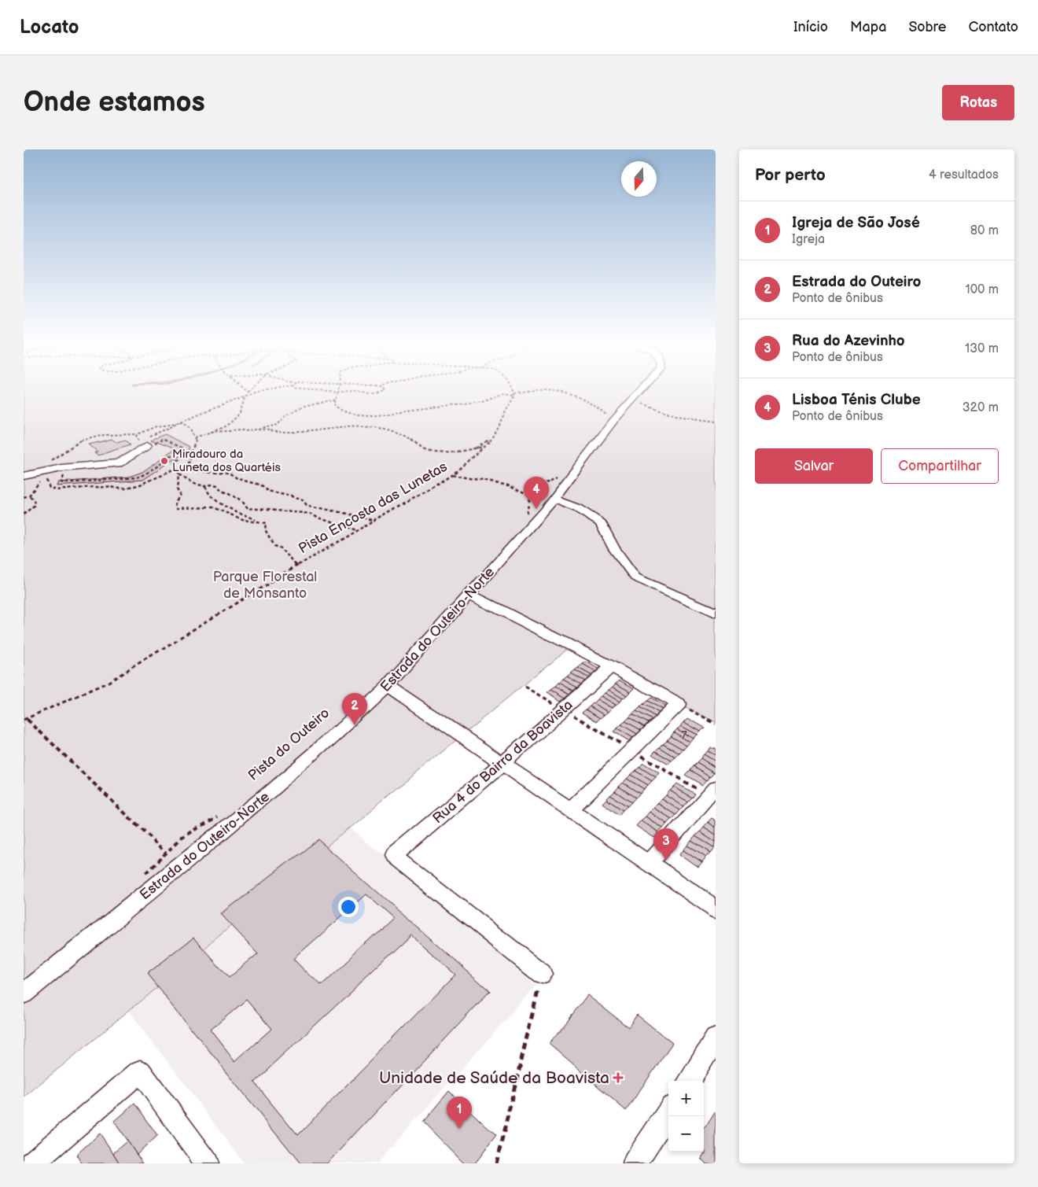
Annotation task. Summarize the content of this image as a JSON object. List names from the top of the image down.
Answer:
{
  "streets": {
    "street": ["Estrada do Outeiro-Norte", "Rua 4 do Bairro da Boavista"],
    "path": ["Pista Encosta das Lunetas"]
  },
  "parks": ["Parque Florestal de Monsanto"],
  "places": {
    "other": ["Miradouro da Luneta dos Quartéis"],
    "health": ["Unidade de Saúde da Boavista"]
  },
  "house_numbers": ["7"],
  "north": "bottom",
  "page": {
    "header": "Locato",
    "nav": [
      "Início",
      "Mapa",
      "Sobre",
      "Contato"
    ],
    "buttons": [
      "Rotas",
      ["Salvar", "Compartilhar"]
    ],
    "title": "Onde estamos",
    "heading": ["Por perto", "4 resultados"],
    "list": [
      {
        "mark": "1",
        "name": "Igreja de São José",
        "note": "Igreja",
        "value": "80 m"
      },
      {
        "mark": "2",
        "name": "Estrada do Outeiro",
        "note": "Ponto de ônibus",
        "value": "100 m"
      },
      {
        "mark": "3",
        "name": "Rua do Azevinho",
        "note": "Ponto de ônibus",
        "value": "130 m"
      },
      {
        "mark": "4",
        "name": "Lisboa Ténis Clube",
        "note": "Ponto de ônibus",
        "value": "320 m"
      }
    ],
    "pins": [
      "4",
      "2",
      "3",
      "1"
    ],
    "map_buttons": ["+", "−"]
  }
}
